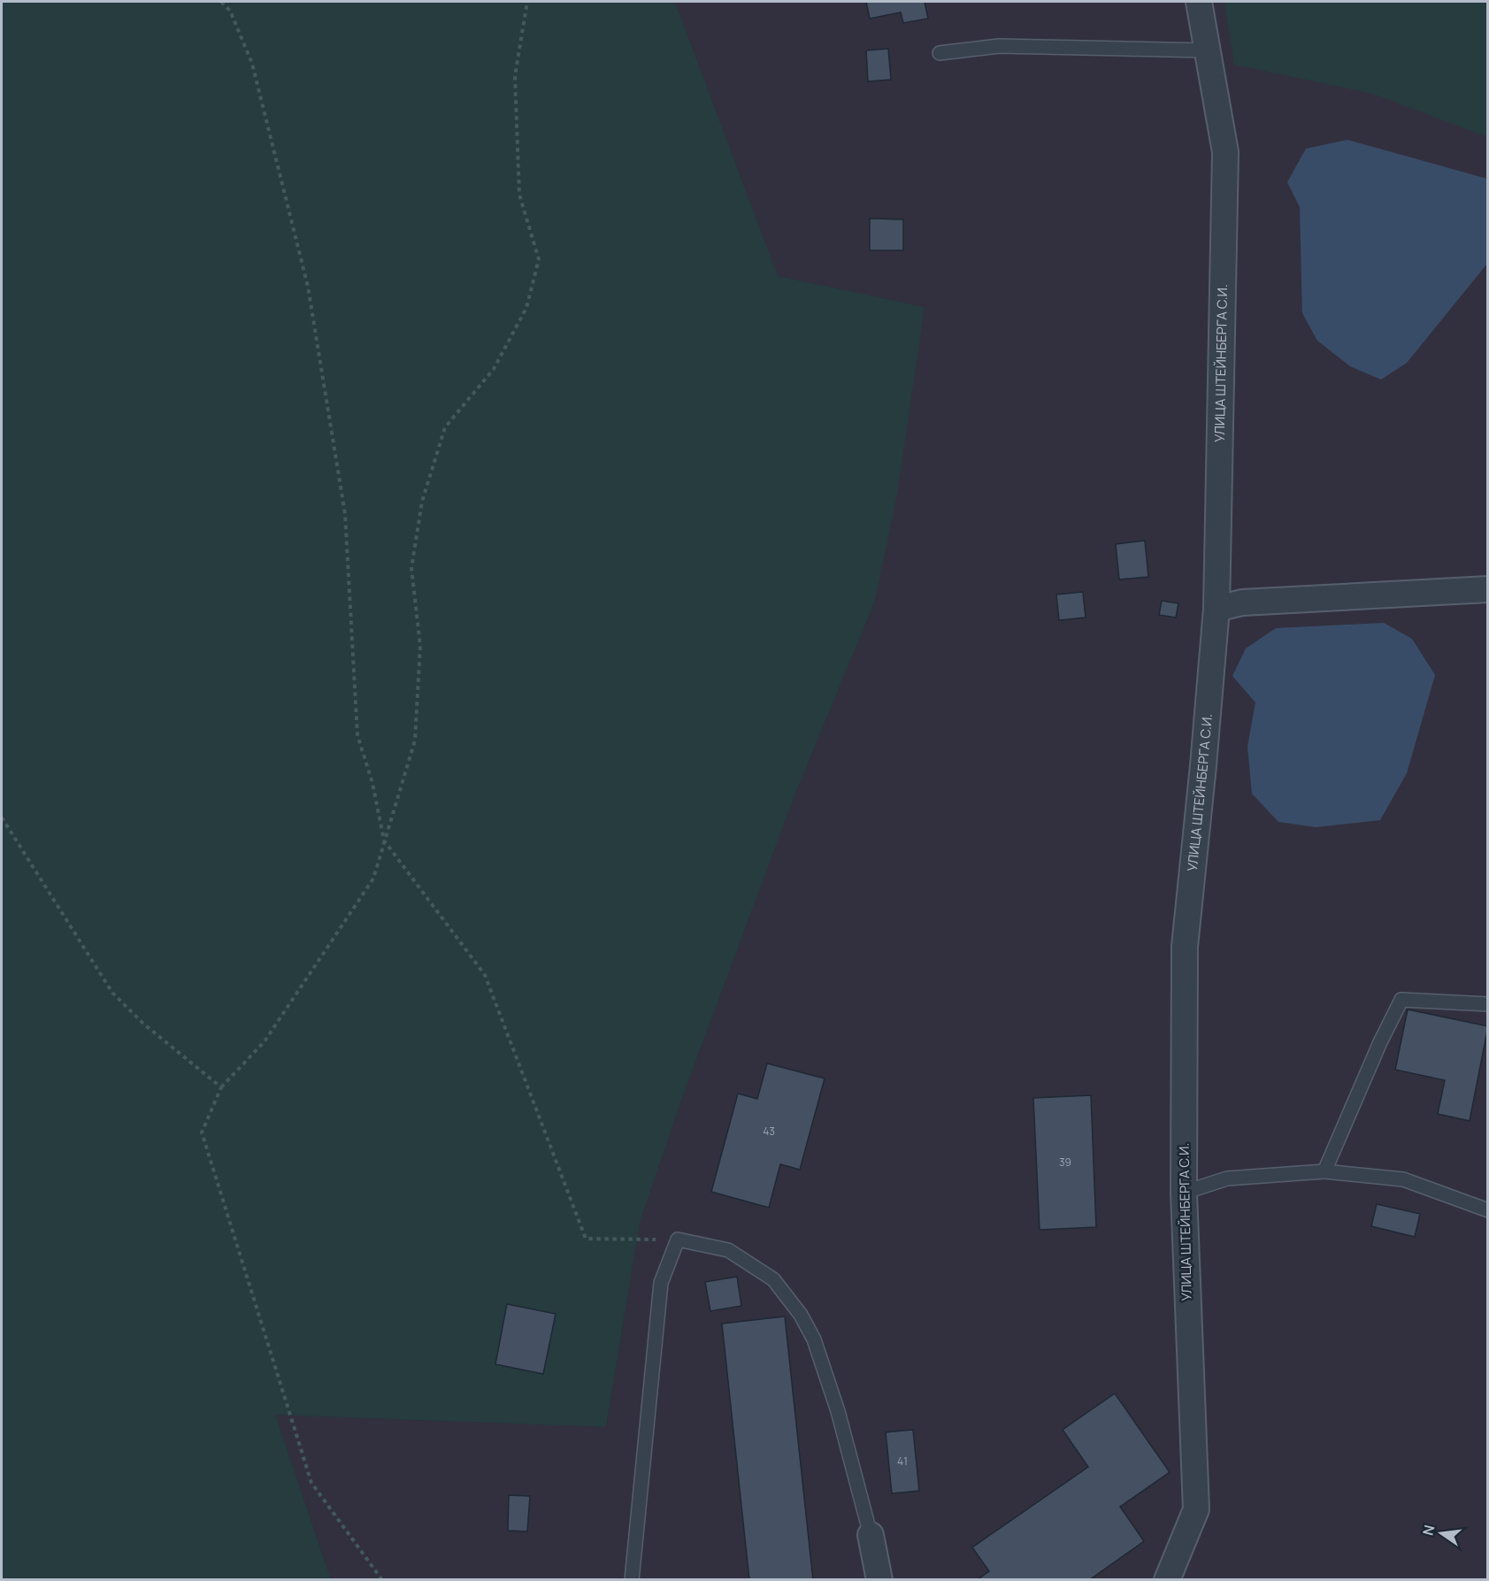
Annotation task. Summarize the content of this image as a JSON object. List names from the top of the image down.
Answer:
{
  "streets": {
    "street": ["УЛИЦА ШТЕЙНБЕРГА С.И."]
  },
  "house_numbers": ["43", "39", "41"],
  "north": "left"
}
